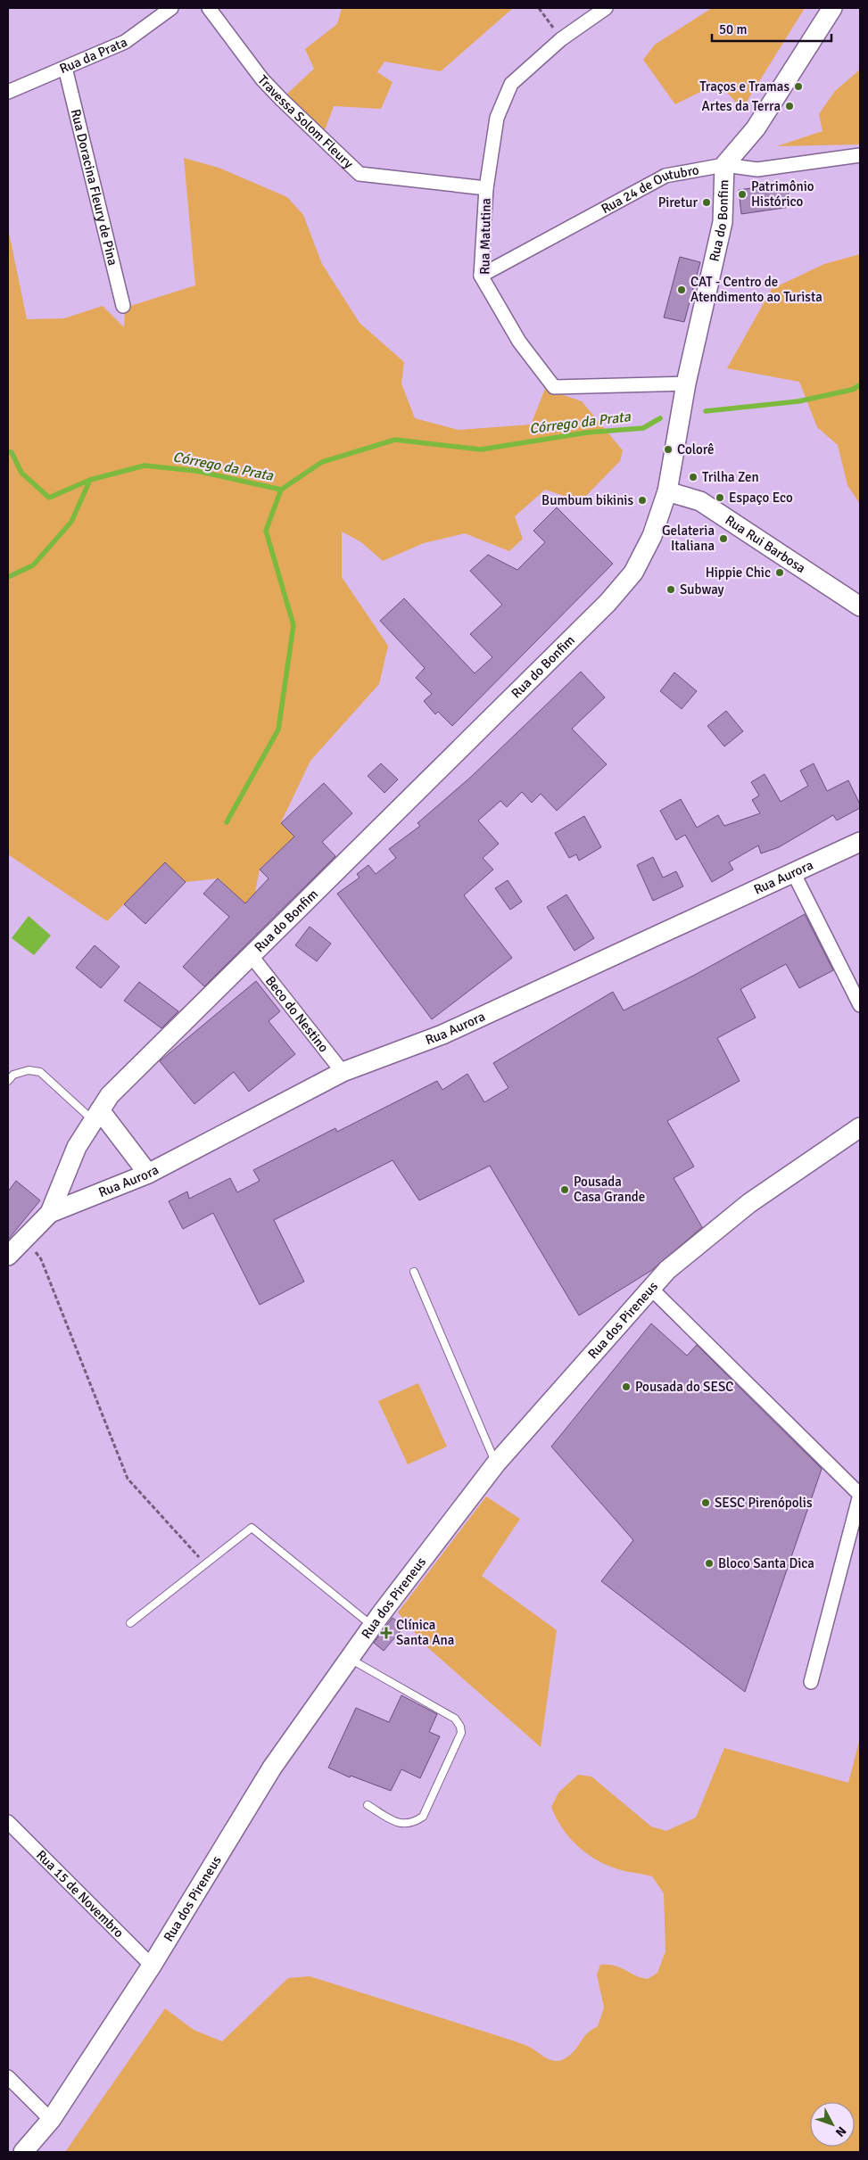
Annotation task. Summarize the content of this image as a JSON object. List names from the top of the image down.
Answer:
{
  "streets": {
    "main road": [
      "Rua do Bonfim",
      "Rua Rui Barbosa",
      "Rua Aurora",
      "Rua dos Pireneus"
    ],
    "street": [
      "Rua da Prata",
      "Travessa Solom Fleury",
      "Rua Doracina Fleury de Pina",
      "Rua 24 de Outubro",
      "Rua Matutina",
      "Beco do Nestino",
      "Rua 15 de Novembro"
    ]
  },
  "crossings": [
    ["Rua da Prata", "Rua Doracina Fleury de Pina"],
    ["Travessa Solom Fleury", "Rua Matutina"],
    ["Rua 24 de Outubro", "Rua do Bonfim"],
    ["Rua 24 de Outubro", "Rua Matutina"],
    ["Rua do Bonfim", "Rua Matutina"],
    ["Rua do Bonfim", "Rua Rui Barbosa"],
    ["Rua do Bonfim", "Rua Aurora"],
    ["Rua do Bonfim", "Beco do Nestino"],
    ["Rua Aurora", "Beco do Nestino"],
    ["Rua dos Pireneus", "Rua 15 de Novembro"]
  ],
  "water": ["Córrego da Prata"],
  "places": {
    "other": [
      "Traços e Tramas",
      "Artes da Terra",
      "Patrimônio Histórico",
      "Piretur",
      "CAT - Centro de Atendimento ao Turista",
      "Colorê",
      "Trilha Zen",
      "Espaço Eco",
      "Bumbum bikinis",
      "Gelateria Italiana",
      "Hippie Chic",
      "Subway",
      "Pousada Casa Grande",
      "Pousada do SESC",
      "SESC Pirenópolis",
      "Bloco Santa Dica"
    ],
    "health": ["Clínica Santa Ana"]
  },
  "scale_bar": "50 m",
  "north": "bottom right"
}
